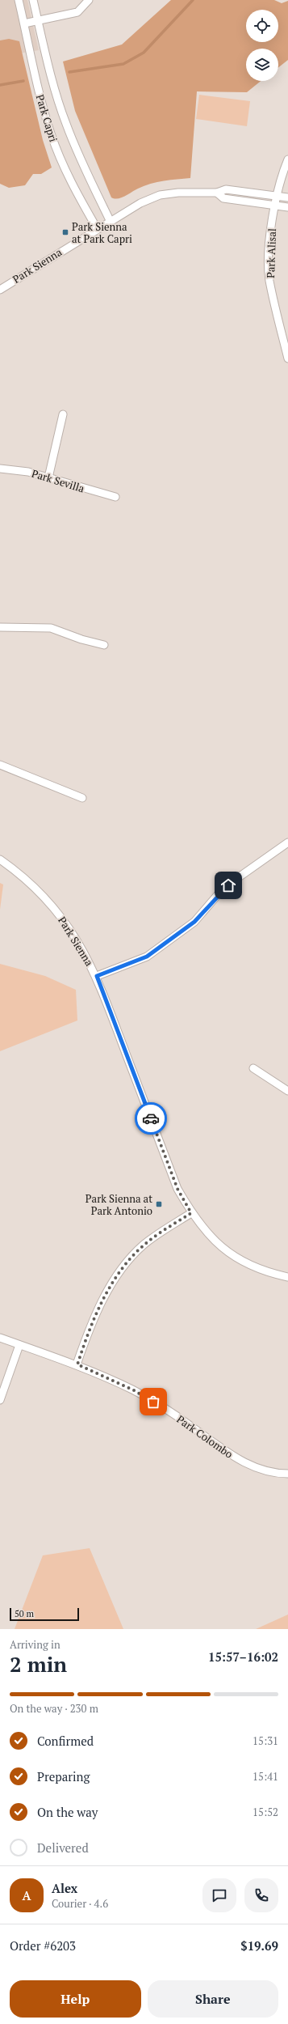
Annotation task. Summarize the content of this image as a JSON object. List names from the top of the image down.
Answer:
{
  "streets": {
    "street": [
      "Park Capri",
      "Park Alisal",
      "Park Sienna",
      "Park Sevilla",
      "Park Colombo"
    ]
  },
  "crossings": [
    ["Park Capri", "Park Sienna"],
    ["Park Alisal", "Park Sienna"]
  ],
  "places": {
    "transit": ["Park Sienna at Park Capri", "Park Sienna at Park Antonio"]
  },
  "scale_bar": "50 m",
  "page": {
    "scale": "50 m",
    "heading": ["2 min", "Arriving in", "15:57–16:02"],
    "panel": [
      "Alex",
      "Courier · 4.6",
      "Order #6203",
      "$19.69"
    ],
    "bar": "On the way · 230 m",
    "list": [
      ["Confirmed", "15:31"],
      ["Preparing", "15:41"],
      ["On the way", "15:52"],
      "Delivered"
    ],
    "round": "A",
    "buttons": ["Help", "Share"]
  }
}
